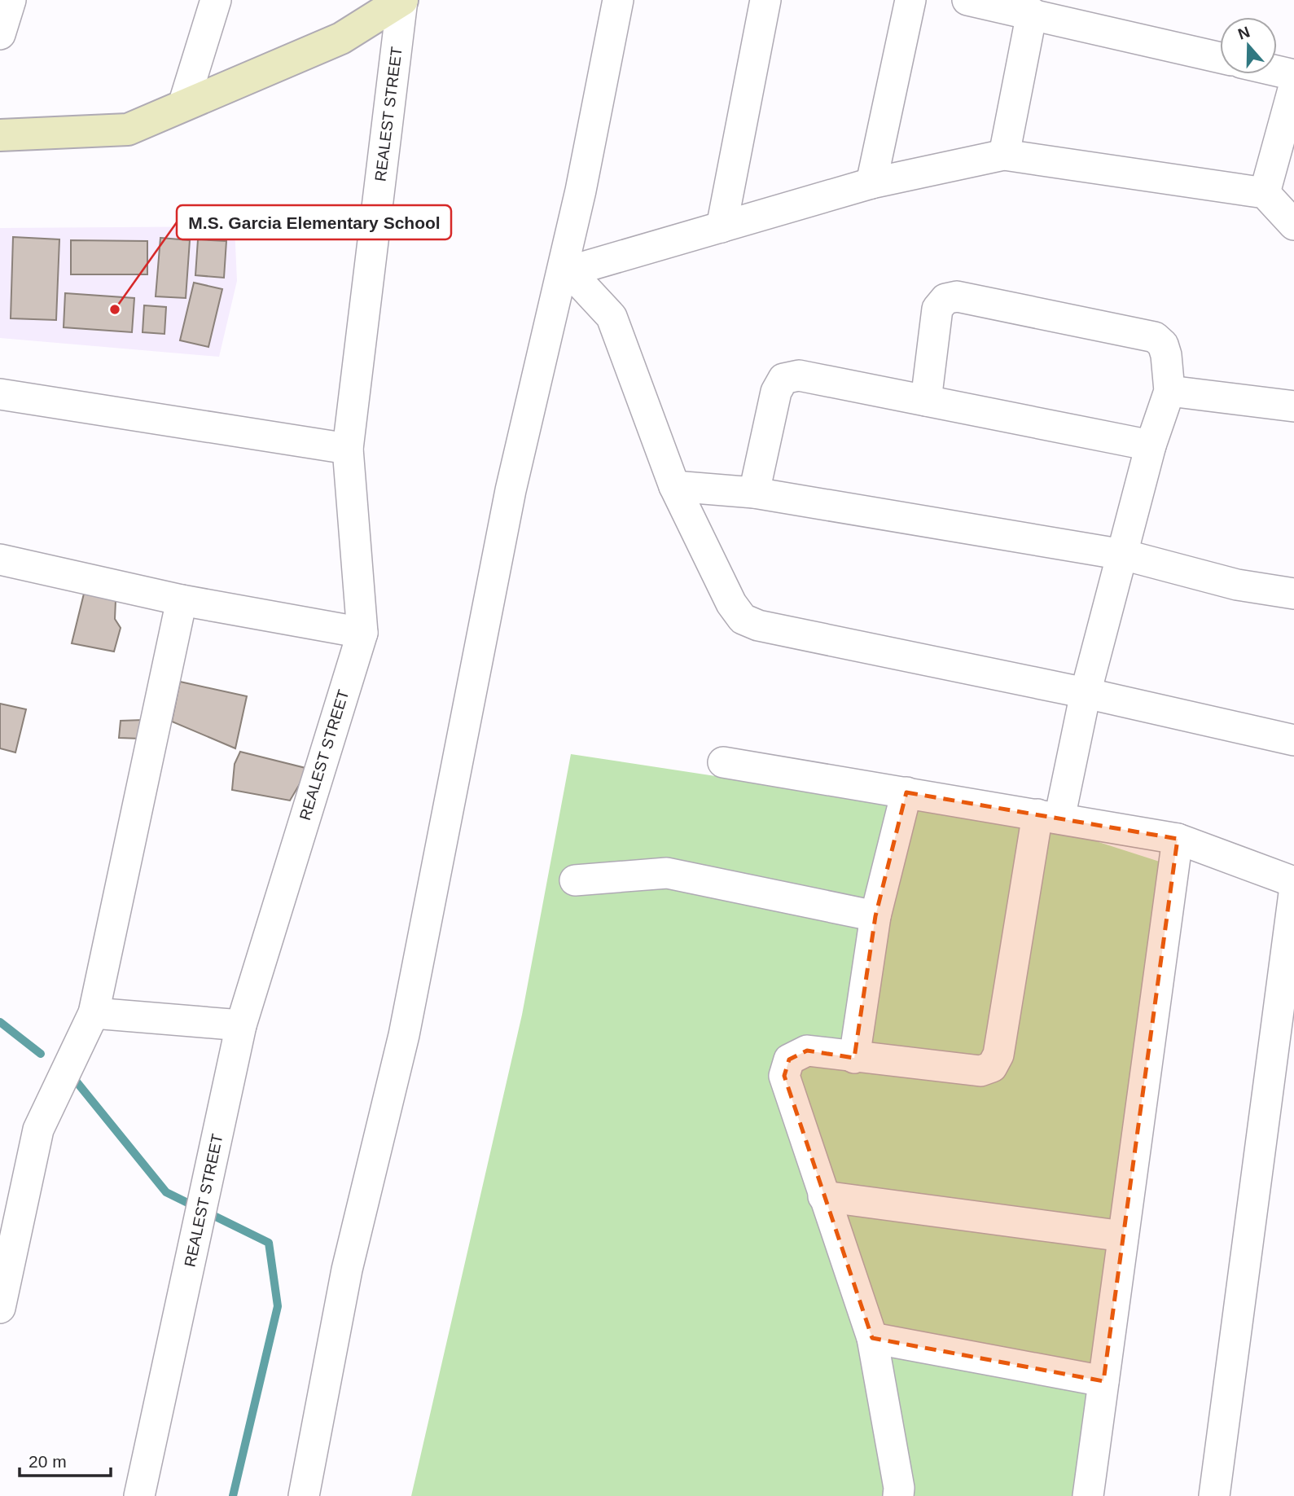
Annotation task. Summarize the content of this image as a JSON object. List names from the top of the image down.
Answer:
{
  "streets": {
    "street": ["REALEST STREET"]
  },
  "places": ["M.S. Garcia Elementary School"],
  "scale_bar": "20 m",
  "north": "top"
}
